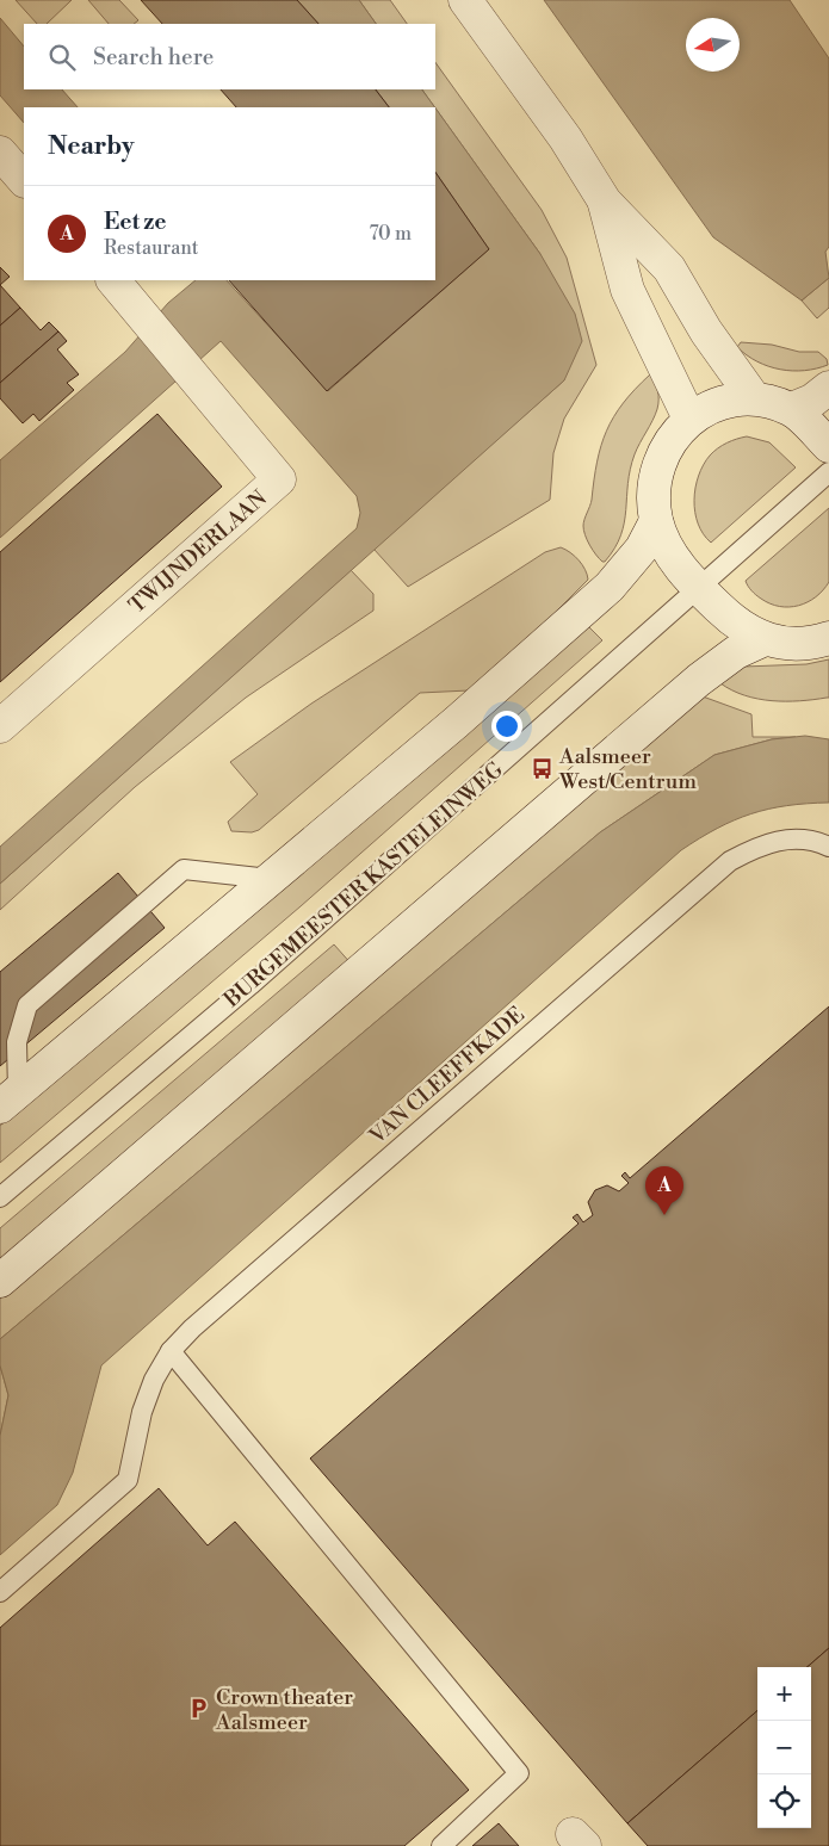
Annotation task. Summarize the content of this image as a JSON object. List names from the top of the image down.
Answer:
{
  "streets": {
    "main road": ["TWIJNDERLAAN"],
    "lane": ["BURGEMEESTER KASTELEINWEG", "VAN CLEEFFKADE"]
  },
  "places": {
    "bus stop": ["Aalsmeer West/Centrum"],
    "parking": ["Crown theater Aalsmeer"]
  },
  "north": "left",
  "page": {
    "search": "Search here",
    "heading": "Nearby",
    "list": [
      {
        "mark": "A",
        "name": "Eet ze",
        "note": "Restaurant",
        "value": "70 m"
      }
    ],
    "pins": "A",
    "map_buttons": ["+", "−"]
  }
}
